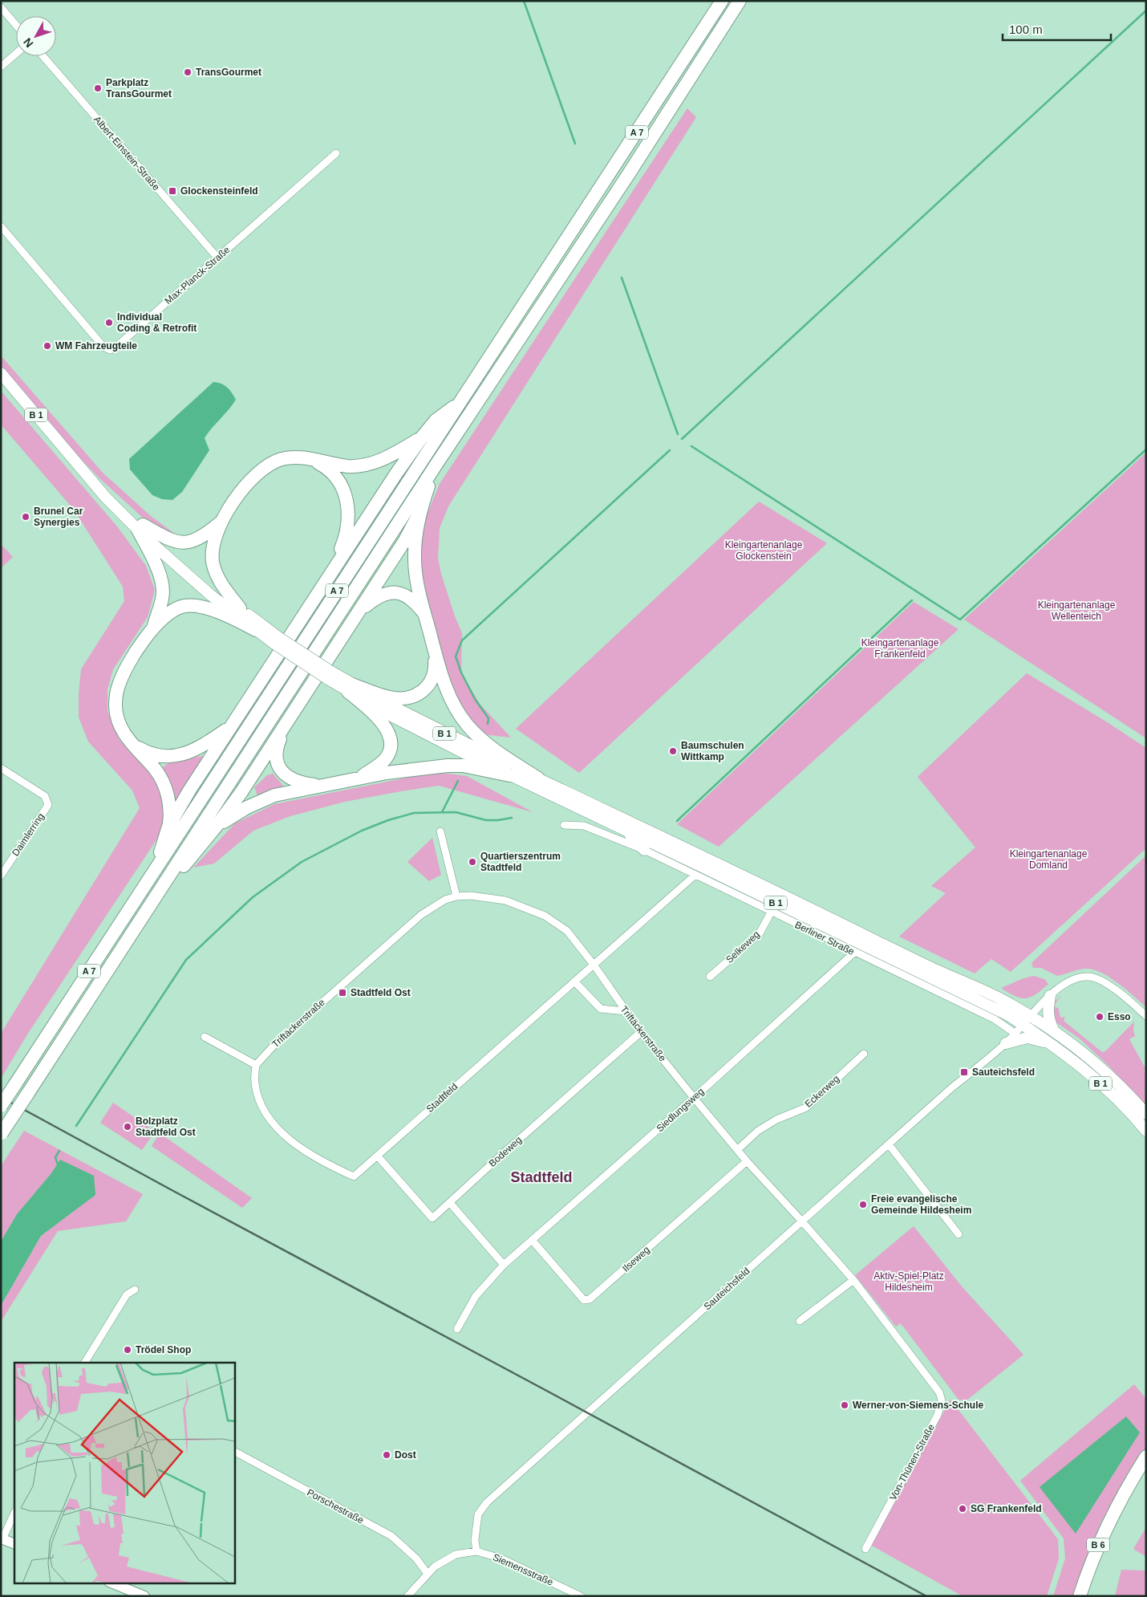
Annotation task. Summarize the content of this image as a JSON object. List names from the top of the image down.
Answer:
{
  "streets": {
    "highway": ["A 7", "B 6"],
    "main road": ["B 1"],
    "street": [
      "Albert-Einstein-Straße",
      "Max-Planck-Straße",
      "Daimlerring",
      "Berliner Straße",
      "Selkeweg",
      "Triftäckerstraße",
      "Eckerweg",
      "Stadtfeld",
      "Siedlungsweg",
      "Bodeweg",
      "Ilseweg",
      "Sauteichsfeld",
      "Von-Thünen-Straße",
      "Porschestraße",
      "Siemensstraße"
    ]
  },
  "crossings": [
    ["Albert-Einstein-Straße", "Max-Planck-Straße"],
    ["B 1", "Sauteichsfeld"],
    ["Berliner Straße", "Selkeweg"],
    ["Berliner Straße", "Stadtfeld"],
    ["Berliner Straße", "Siedlungsweg"],
    ["Berliner Straße", "Sauteichsfeld"],
    ["Triftäckerstraße", "Eckerweg"],
    ["Triftäckerstraße", "Stadtfeld"],
    ["Triftäckerstraße", "Siedlungsweg"],
    ["Triftäckerstraße", "Bodeweg"],
    ["Triftäckerstraße", "Ilseweg"],
    ["Triftäckerstraße", "Sauteichsfeld"],
    ["Triftäckerstraße", "Von-Thünen-Straße"],
    ["Stadtfeld", "Bodeweg"],
    ["Siedlungsweg", "Ilseweg"],
    ["Sauteichsfeld", "Von-Thünen-Straße"],
    ["Sauteichsfeld", "Siemensstraße"],
    ["Porschestraße", "Siemensstraße"]
  ],
  "districts": ["Stadtfeld"],
  "parks": [
    "Kleingartenanlage Glockenstein",
    "Kleingartenanlage Wellenteich",
    "Kleingartenanlage Frankenfeld",
    "Kleingartenanlage Domland",
    "Aktiv-Spiel-Platz Hildesheim"
  ],
  "places": {
    "other": [
      "TransGourmet",
      "Parkplatz TransGourmet",
      "Individual Coding & Retrofit",
      "WM Fahrzeugteile",
      "Brunel Car Synergies",
      "Baumschulen Wittkamp",
      "Quartierszentrum Stadtfeld",
      "Esso",
      "Bolzplatz Stadtfeld Ost",
      "Freie evangelische Gemeinde Hildesheim",
      "Trödel Shop",
      "Werner-von-Siemens-Schule",
      "Dost",
      "SG Frankenfeld"
    ],
    "transit": ["Glockensteinfeld", "Stadtfeld Ost", "Sauteichsfeld"]
  },
  "scale_bar": "100 m",
  "north": "bottom left"
}
